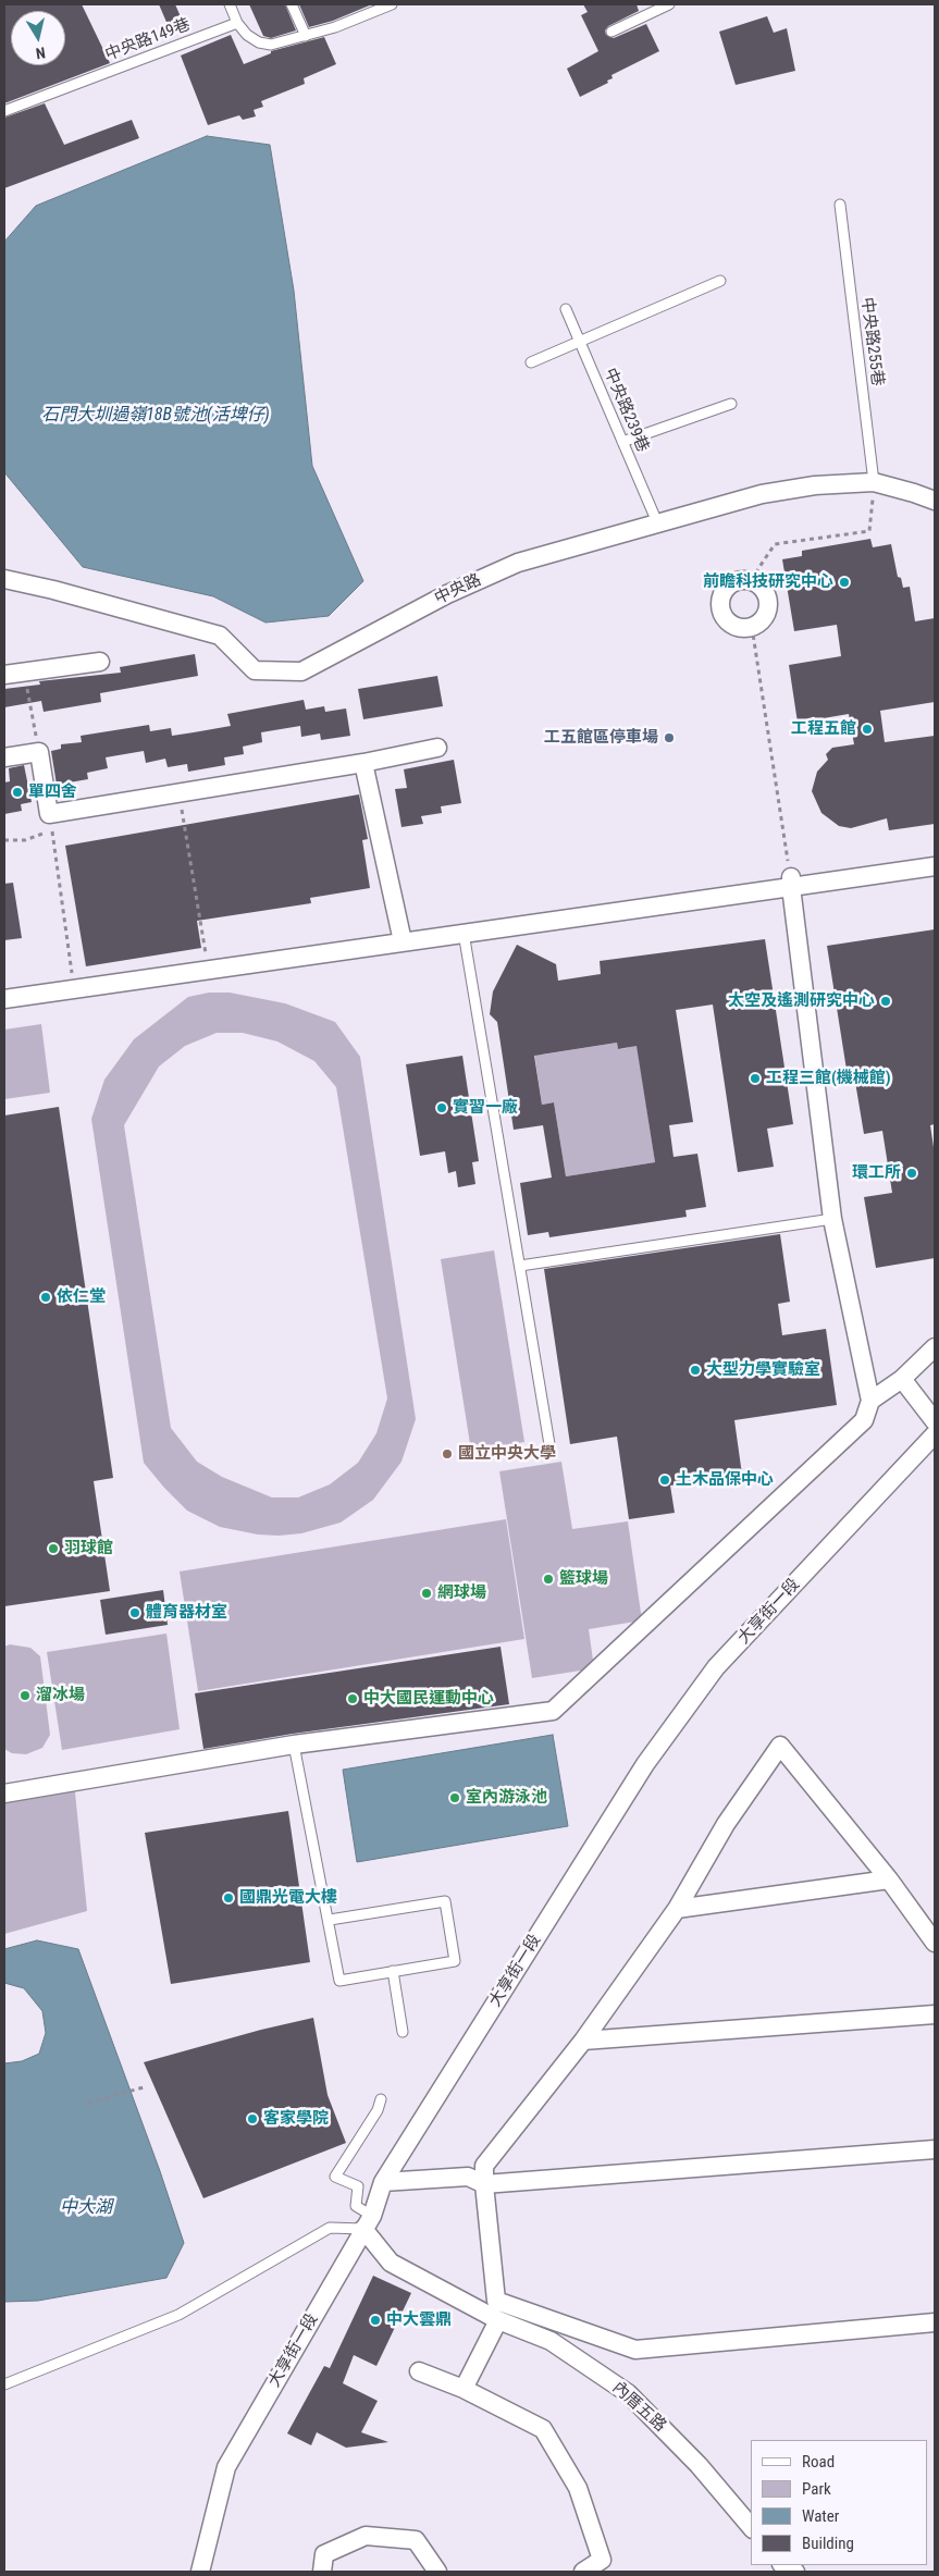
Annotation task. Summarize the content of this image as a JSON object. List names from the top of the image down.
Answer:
{
  "streets": {
    "street": ["中央路", "大享街一段", "內厝五路"],
    "lane": ["中央路149巷", "中央路255巷", "中央路239巷"]
  },
  "crossings": [
    ["中央路255巷", "中央路"],
    ["中央路239巷", "中央路"],
    ["大享街一段", "內厝五路"]
  ],
  "water": ["石門大圳過嶺18B號池(活埤仔)", "中大湖"],
  "places": [
    "前瞻科技研究中心",
    "工程五館",
    "工五館區停車場",
    "單四舍",
    "太空及遙測研究中心",
    "工程三館(機械館)",
    "實習一廠",
    "環工所",
    "依仁堂",
    "大型力學實驗室",
    "國立中央大學",
    "土木品保中心",
    "羽球館",
    "籃球場",
    "網球場",
    "體育器材室",
    "溜冰場",
    "中大國民運動中心",
    "室內游泳池",
    "國鼎光電大樓",
    "客家學院",
    "中大雲鼎"
  ],
  "legend": [
    "Road",
    "Park",
    "Water",
    "Building"
  ],
  "north": "bottom"
}
